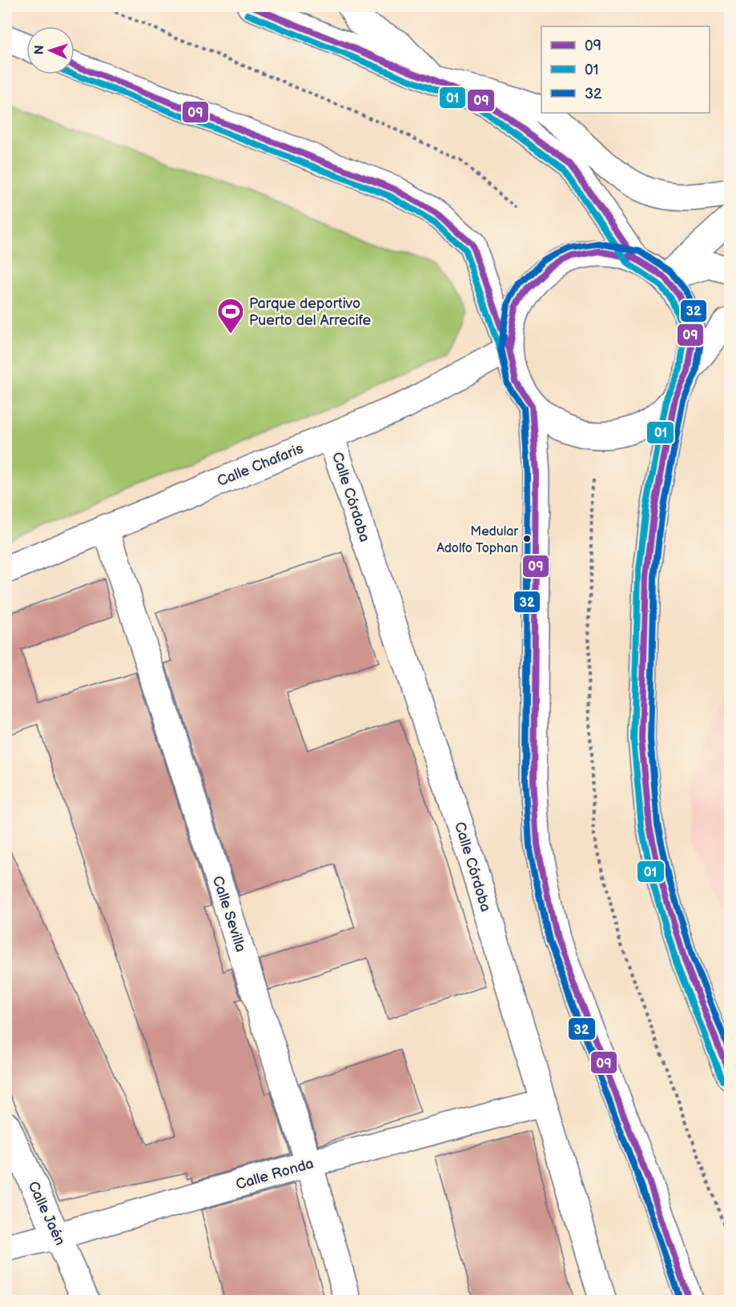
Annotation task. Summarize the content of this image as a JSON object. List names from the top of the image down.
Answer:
{
  "streets": {
    "street": [
      "Calle Chafaris",
      "Calle Córdoba",
      "Calle Sevilla",
      "Calle Ronda",
      "Calle Jaén"
    ]
  },
  "crossings": [
    ["Calle Chafaris", "Calle Córdoba"],
    ["Calle Chafaris", "Calle Sevilla"],
    ["Calle Córdoba", "Calle Ronda"],
    ["Calle Sevilla", "Calle Ronda"],
    ["Calle Ronda", "Calle Jaén"]
  ],
  "places": {
    "sports": ["Parque deportivo Puerto del Arrecife"],
    "other": ["Medular Adolfo Tophan"]
  },
  "lines": ["transit line 09", "transit line 01", "transit line 32"],
  "legend": ["09", "01", "32"],
  "north": "left"
}
